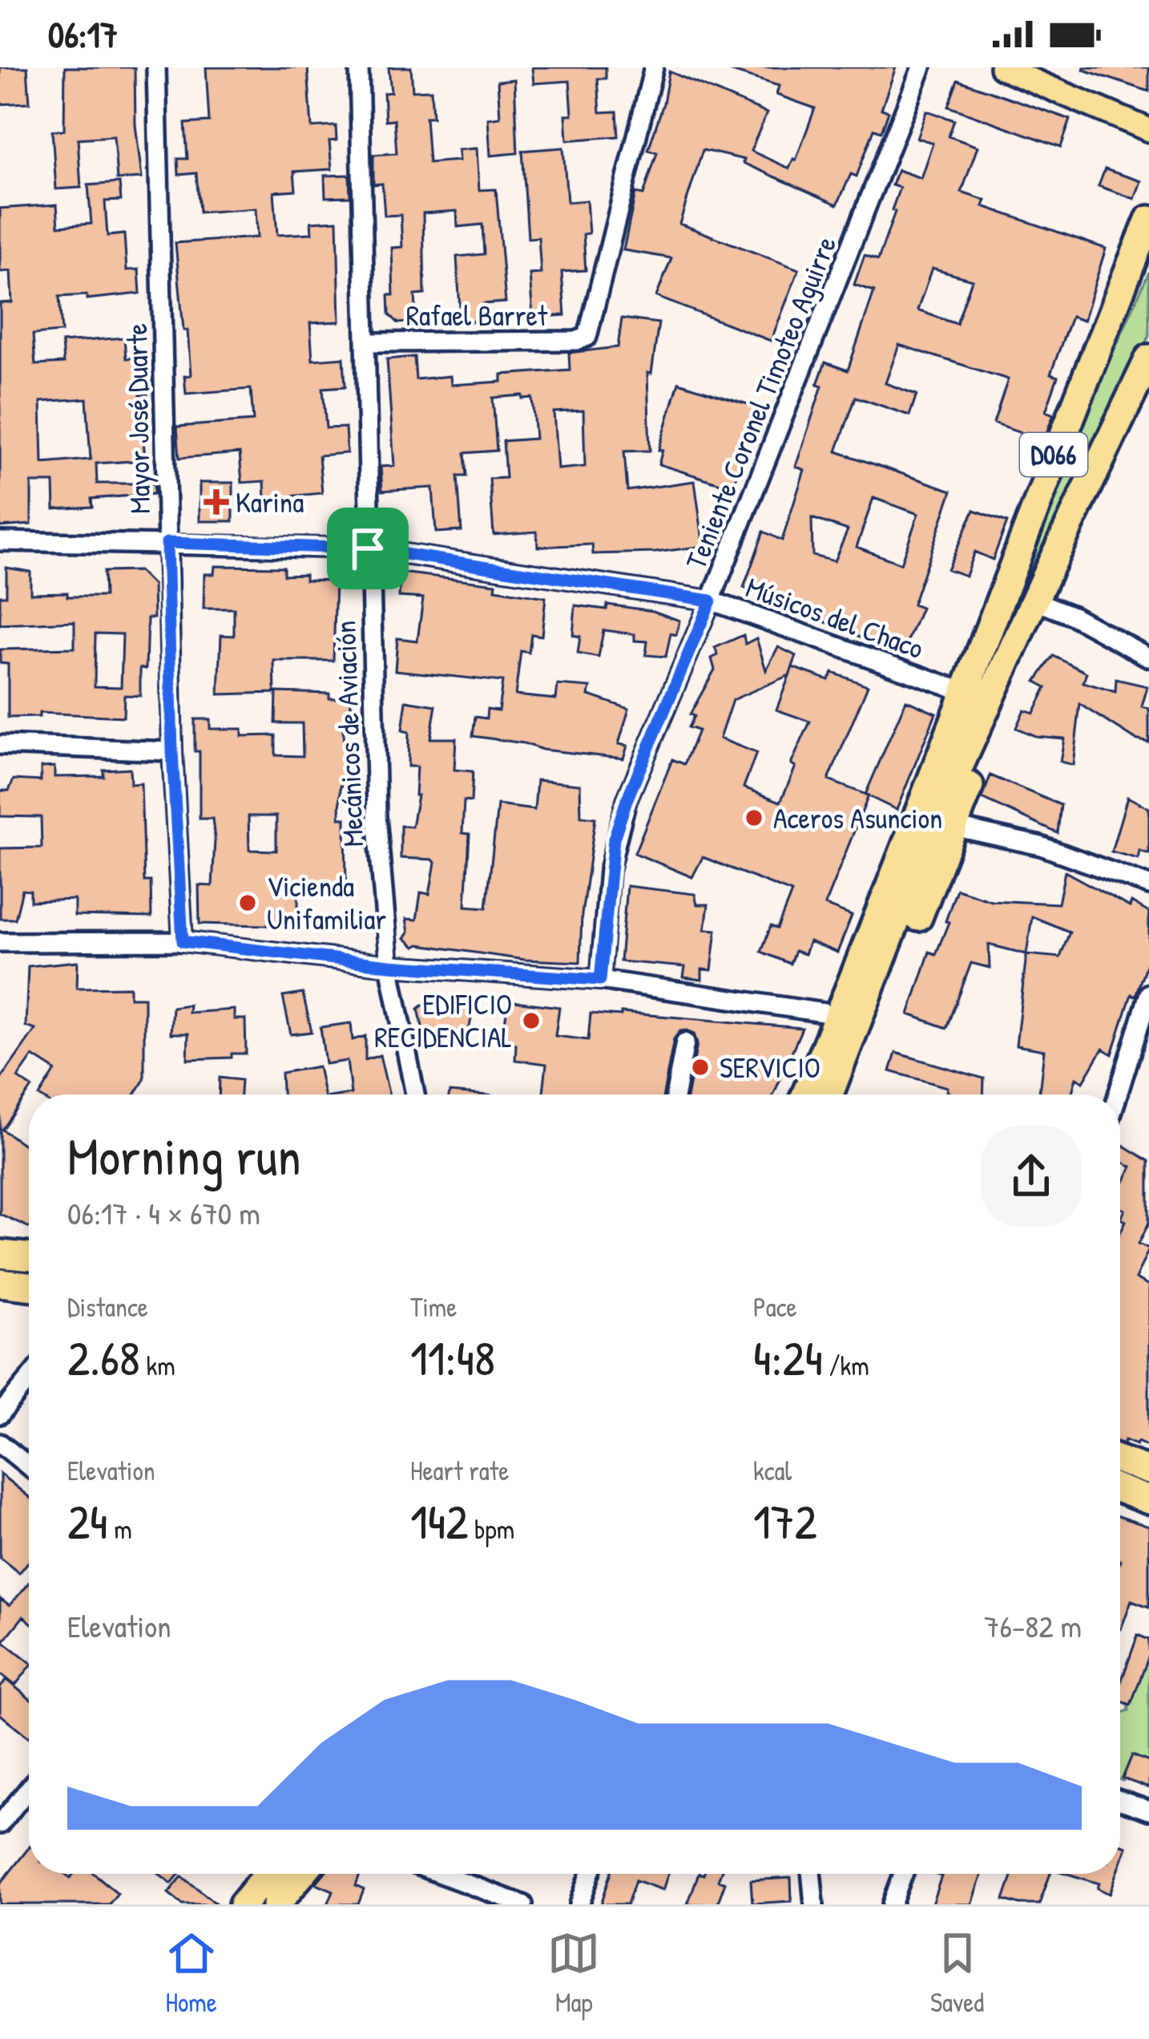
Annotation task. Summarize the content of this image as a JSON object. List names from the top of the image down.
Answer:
{
  "streets": {
    "highway": ["D066"],
    "street": [
      "Rafael Barret",
      "Teniente Coronel Timoteo Aguirre",
      "Mayor José Duarte",
      "Músicos del Chaco",
      "Mecánicos de Aviación"
    ]
  },
  "crossings": [
    ["Rafael Barret", "Mecánicos de Aviación"],
    ["Teniente Coronel Timoteo Aguirre", "Músicos del Chaco"],
    ["Mayor José Duarte", "Músicos del Chaco"],
    ["D066", "Músicos del Chaco"],
    ["Músicos del Chaco", "Mecánicos de Aviación"]
  ],
  "places": {
    "health": ["Karina"],
    "other": [
      "Aceros Asuncion",
      "Vicienda Unifamiliar",
      "EDIFICIO RECIDENCIAL",
      "SERVICIO"
    ]
  },
  "page": {
    "status": "06:17",
    "heading": ["Morning run", "06:17 · 4 × 670 m"],
    "stats": [
      ["Distance", "2.68 km"],
      ["Time", "11:48"],
      ["Pace", "4:24 /km"],
      ["Elevation", "24 m"],
      ["Heart rate", "142 bpm"],
      ["kcal", "172"]
    ],
    "chart": ["Elevation", "76–82 m"],
    "tabs": ["Home", "Map", "Saved"]
  }
}
